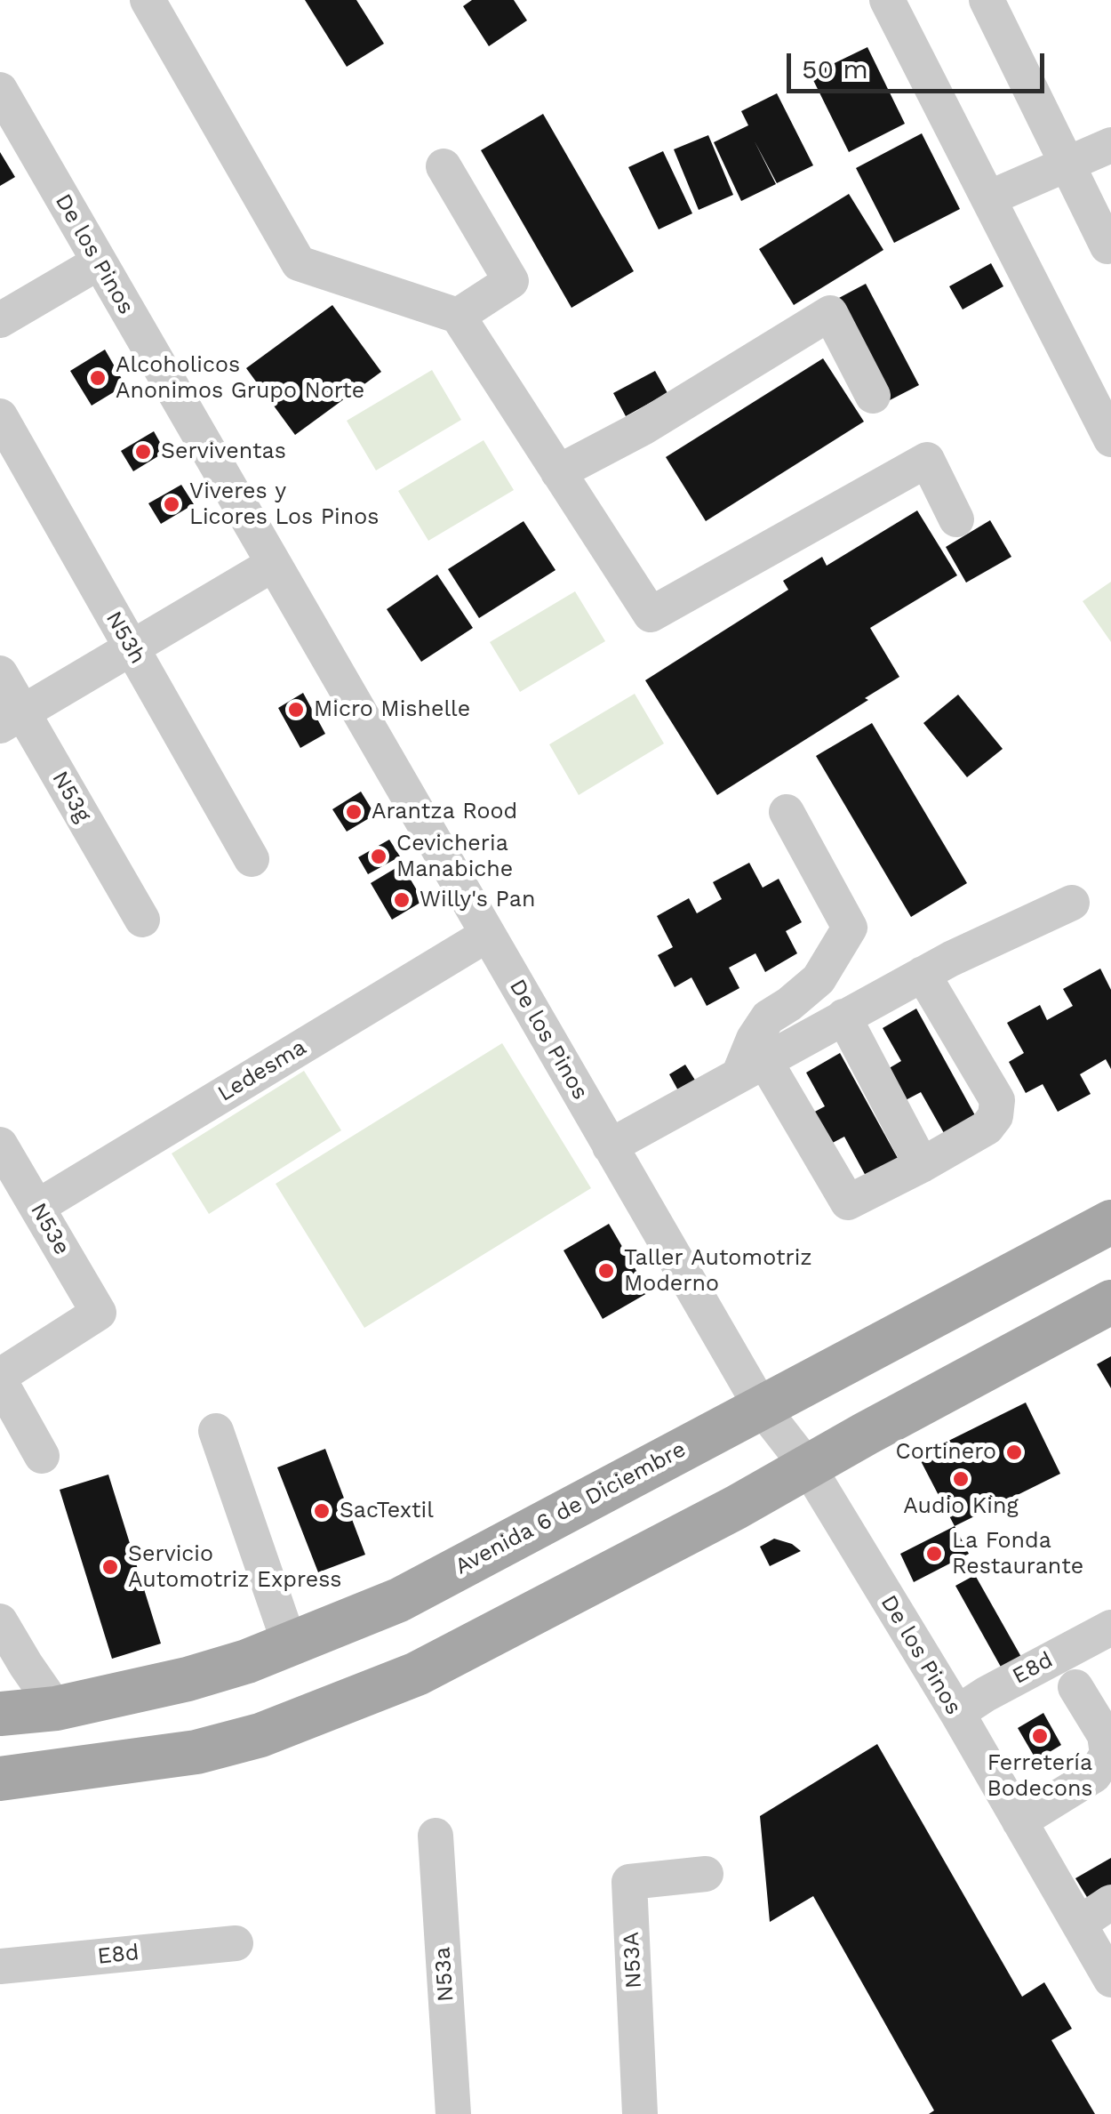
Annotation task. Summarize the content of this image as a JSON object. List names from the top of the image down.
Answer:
{
  "streets": {
    "main road": ["Avenida 6 de Diciembre"],
    "street": [
      "De los Pinos",
      "N53h",
      "N53g",
      "Ledesma",
      "N53e",
      "E8d",
      "N53A",
      "N53a"
    ]
  },
  "crossings": [
    ["De los Pinos", "Ledesma"],
    ["De los Pinos", "Avenida 6 de Diciembre"],
    ["De los Pinos", "E8d"],
    ["Ledesma", "N53e"]
  ],
  "places": [
    "Alcoholicos Anonimos Grupo Norte",
    "Serviventas",
    "Viveres y Licores Los Pinos",
    "Micro Mishelle",
    "Arantza Rood",
    "Cevicheria Manabiche",
    "Willy's Pan",
    "Taller Automotriz Moderno",
    "Cortinero",
    "Audio King",
    "SacTextil",
    "La Fonda Restaurante",
    "Servicio Automotriz Express",
    "Ferretería Bodecons"
  ],
  "scale_bar": "50 m"
}
